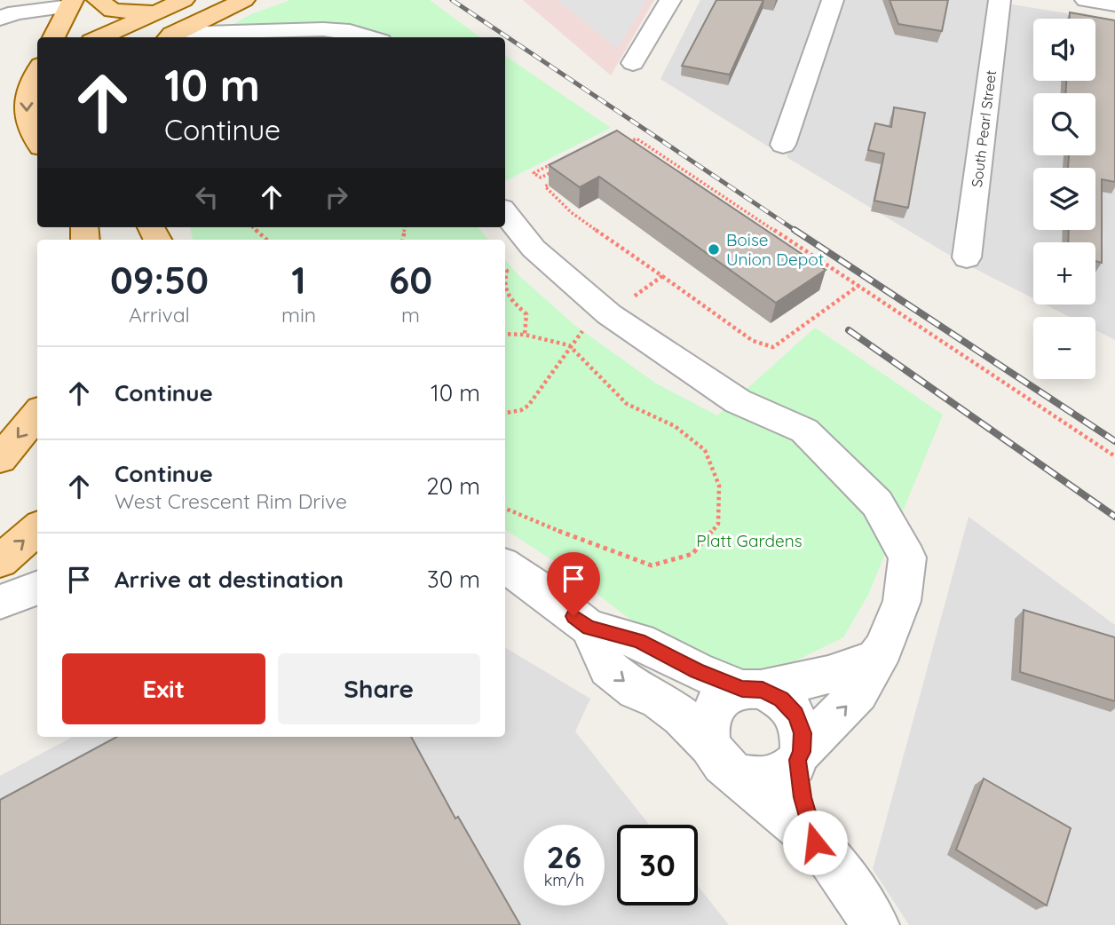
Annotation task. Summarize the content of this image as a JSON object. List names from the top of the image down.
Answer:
{
  "streets": {
    "street": ["South Pearl Street"]
  },
  "parks": ["Platt Gardens"],
  "places": ["Boise Union Depot"],
  "page": {
    "map_buttons": ["+", "−"],
    "turn": ["10 m", "Continue"],
    "eta": [
      "09:50",
      "Arrival",
      "1",
      "min",
      "60",
      "m"
    ],
    "list": [
      {
        "name": "Continue",
        "value": "10 m"
      },
      {
        "name": "Continue",
        "note": "West Crescent Rim Drive",
        "value": "20 m"
      },
      {
        "name": "Arrive at destination",
        "value": "30 m"
      }
    ],
    "buttons": ["Exit", "Share"],
    "speed": "26 km/h",
    "limit": "30"
  }
}
